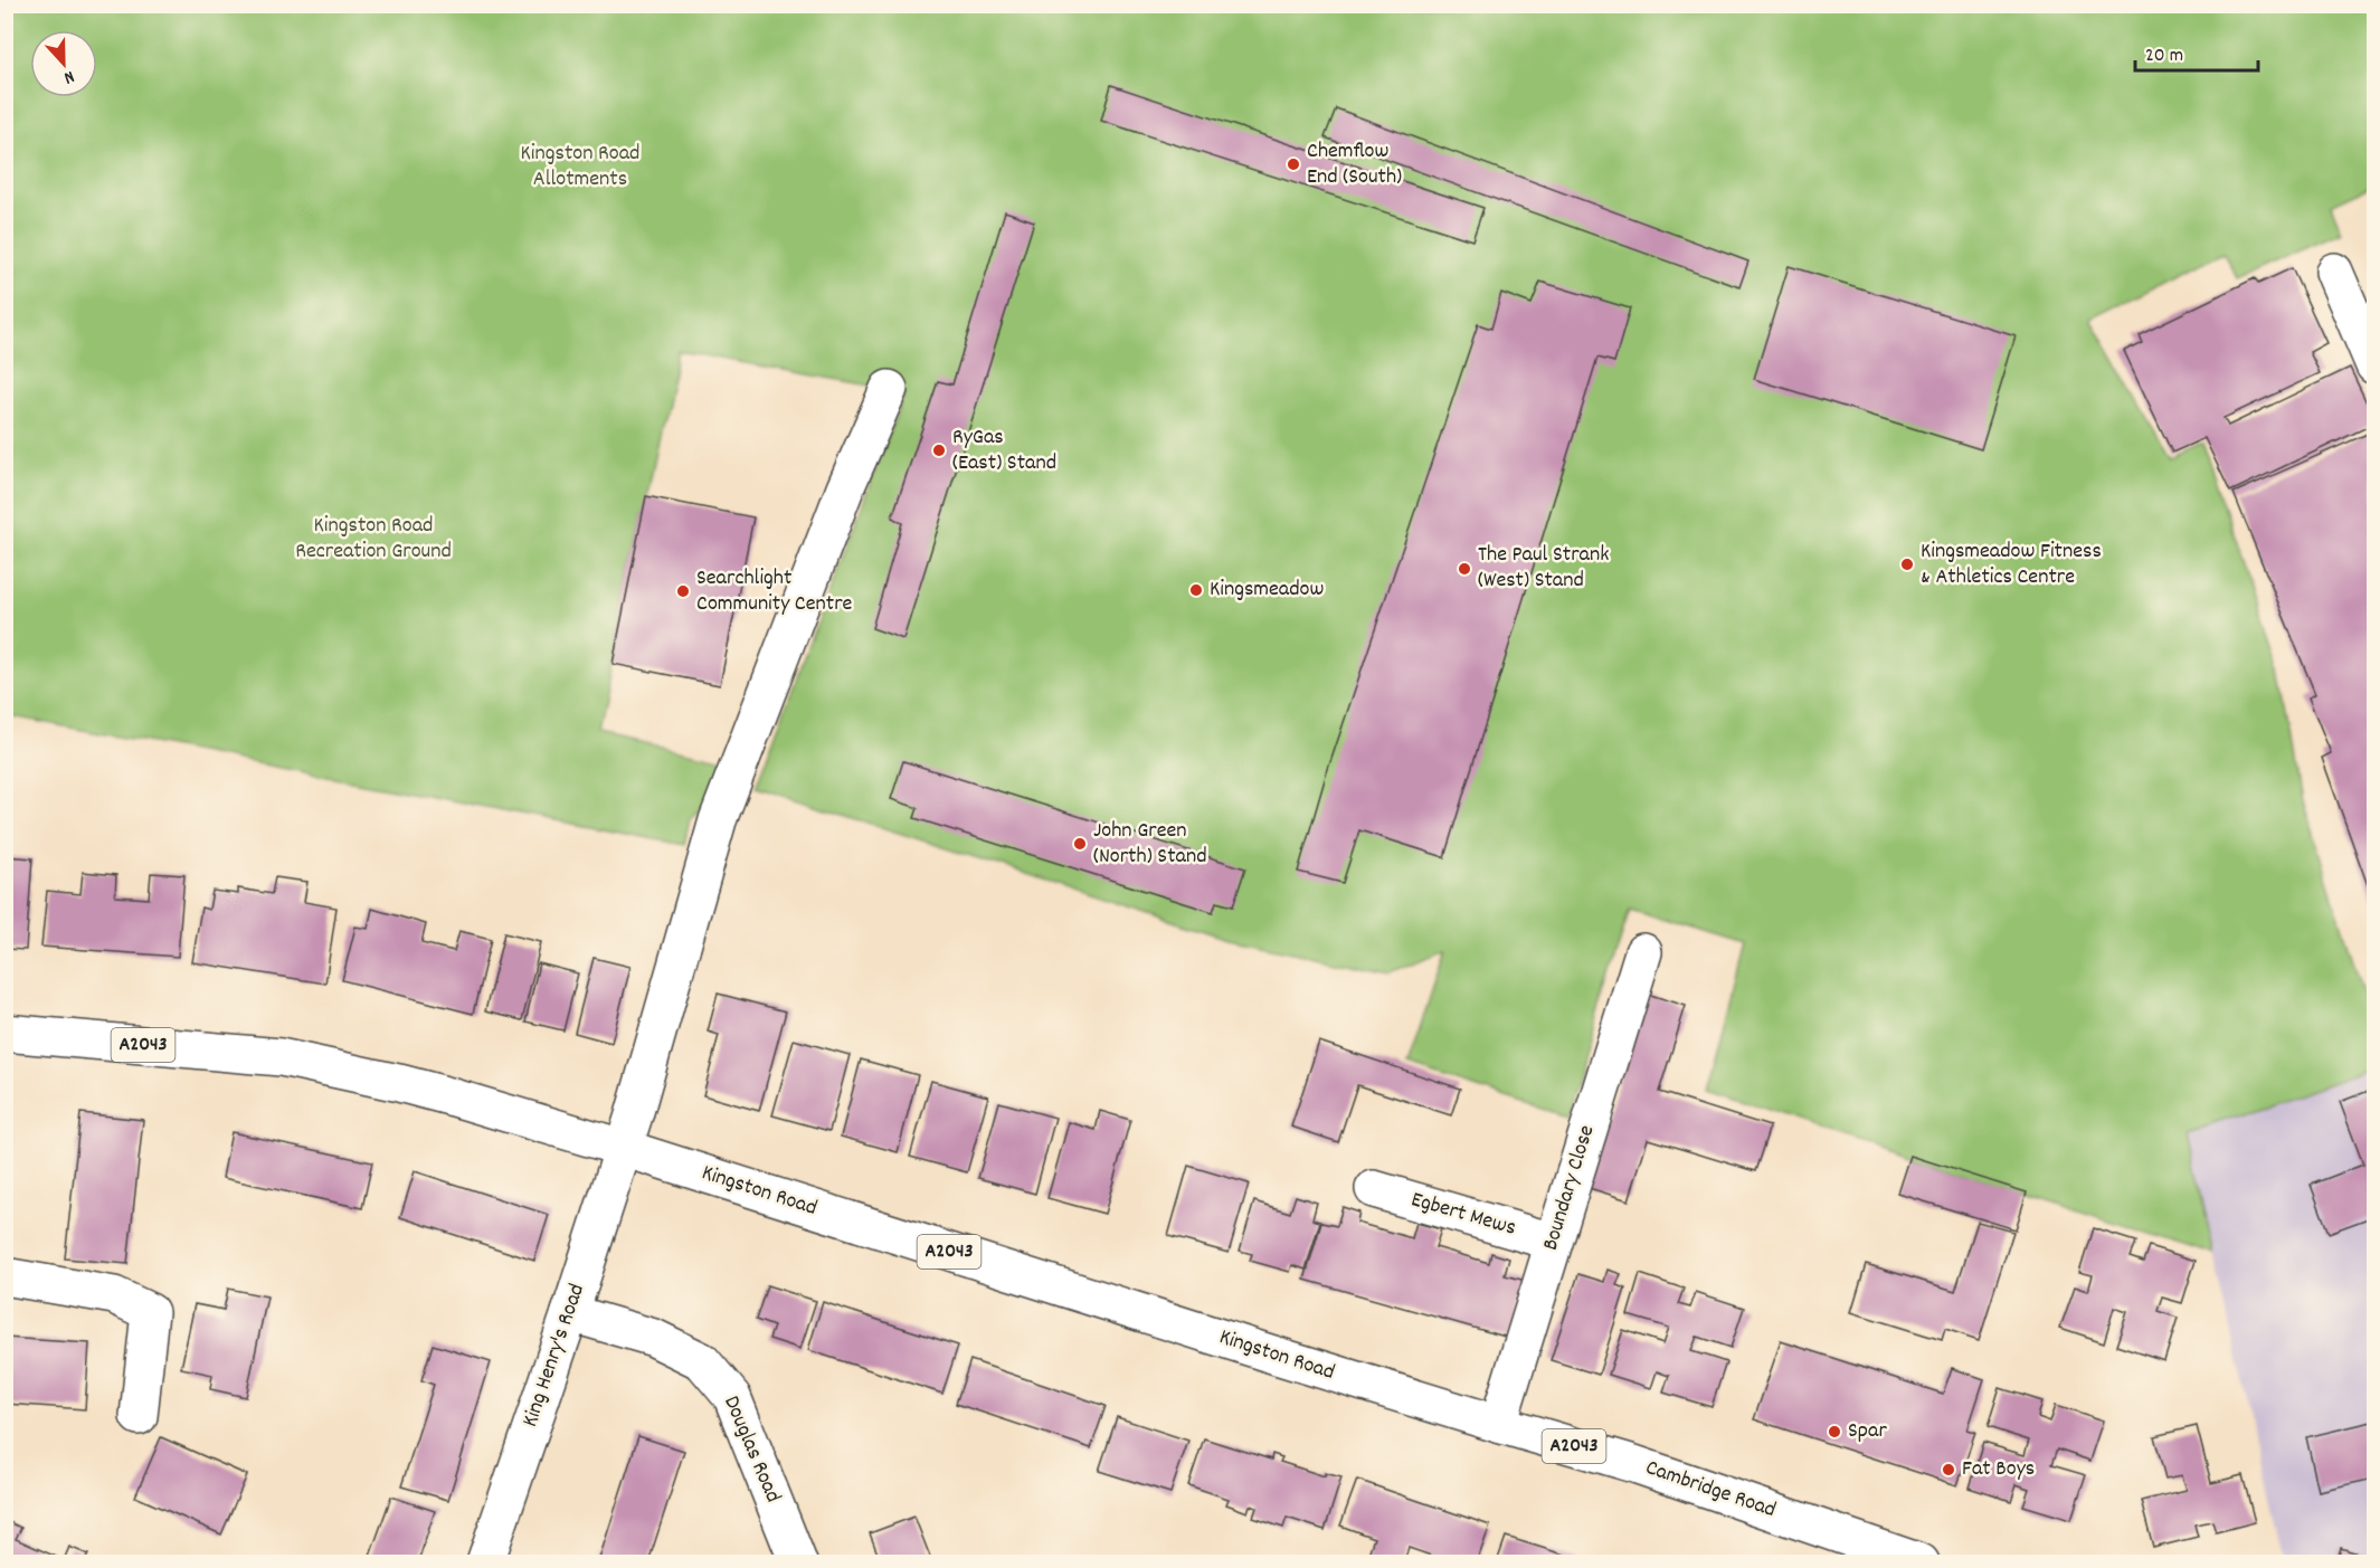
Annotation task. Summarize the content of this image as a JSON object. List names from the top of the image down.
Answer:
{
  "streets": {
    "street": [
      "A2043",
      "Boundary Close",
      "Kingston Road",
      "Egbert Mews",
      "King Henry's Road",
      "Douglas Road",
      "Cambridge Road"
    ]
  },
  "crossings": [
    ["Boundary Close", "Kingston Road"],
    ["Boundary Close", "Egbert Mews"],
    ["Boundary Close", "Cambridge Road"],
    ["Kingston Road", "King Henry's Road"],
    ["Kingston Road", "Cambridge Road"],
    ["King Henry's Road", "Douglas Road"]
  ],
  "parks": ["Kingston Road Allotments", "Kingston Road Recreation Ground"],
  "places": [
    "Chemflow End (South)",
    "RyGas (East) Stand",
    "Kingsmeadow Fitness & Athletics Centre",
    "The Paul Strank (West) Stand",
    "Kingsmeadow",
    "Searchlight Community Centre",
    "John Green (North) Stand",
    "Spar",
    "Fat Boys"
  ],
  "scale_bar": "20 m",
  "north": "bottom"
}
